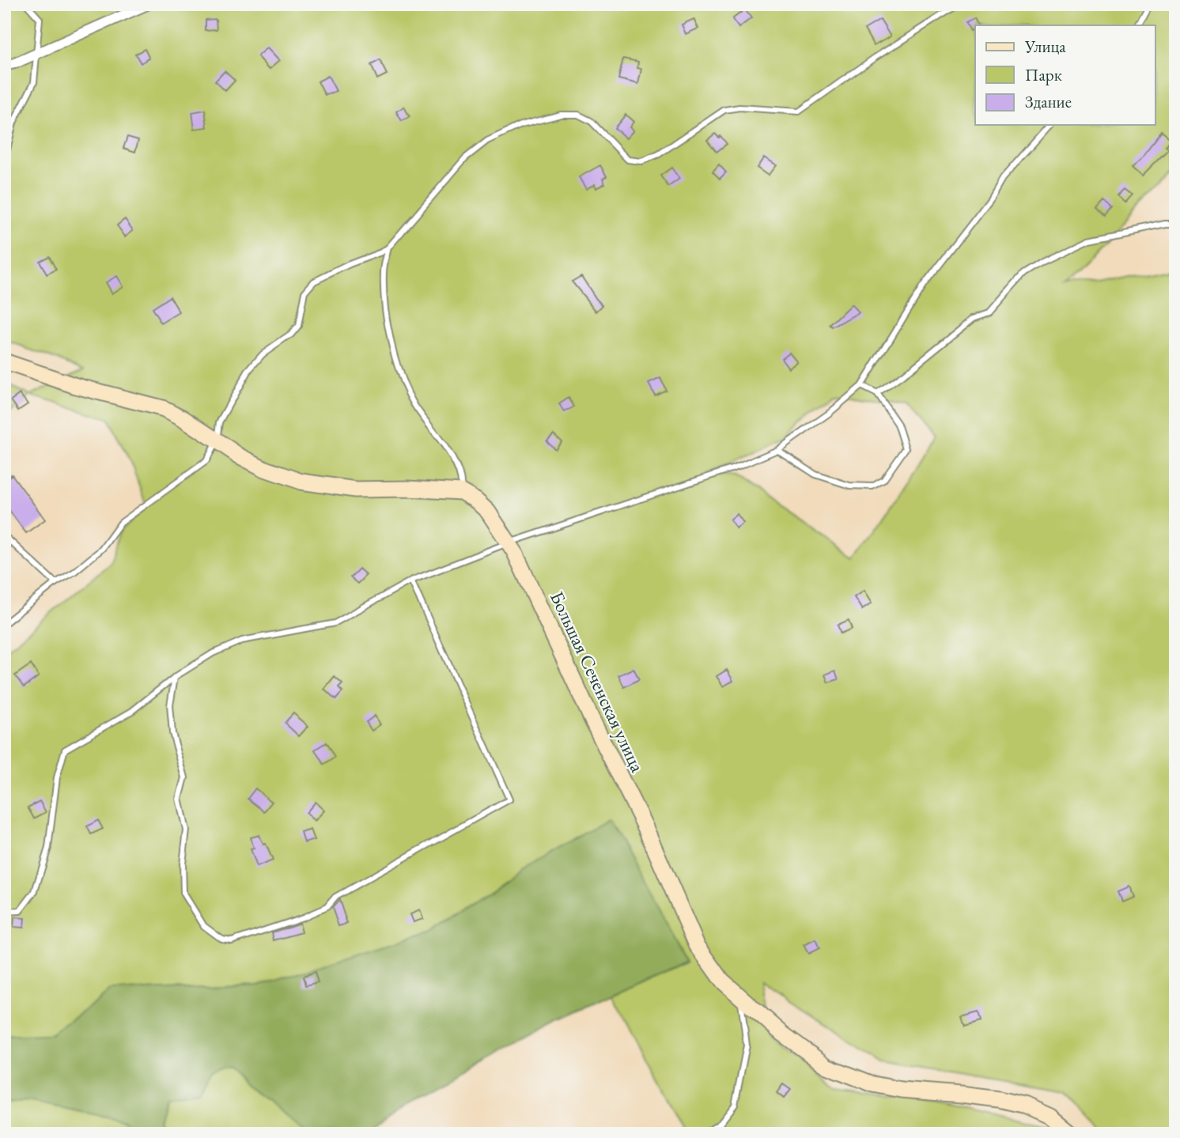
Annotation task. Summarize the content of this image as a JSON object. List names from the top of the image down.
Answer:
{
  "streets": {
    "street": ["Большая Сеченская улица"]
  },
  "legend": ["Улица", "Парк", "Здание"]
}
